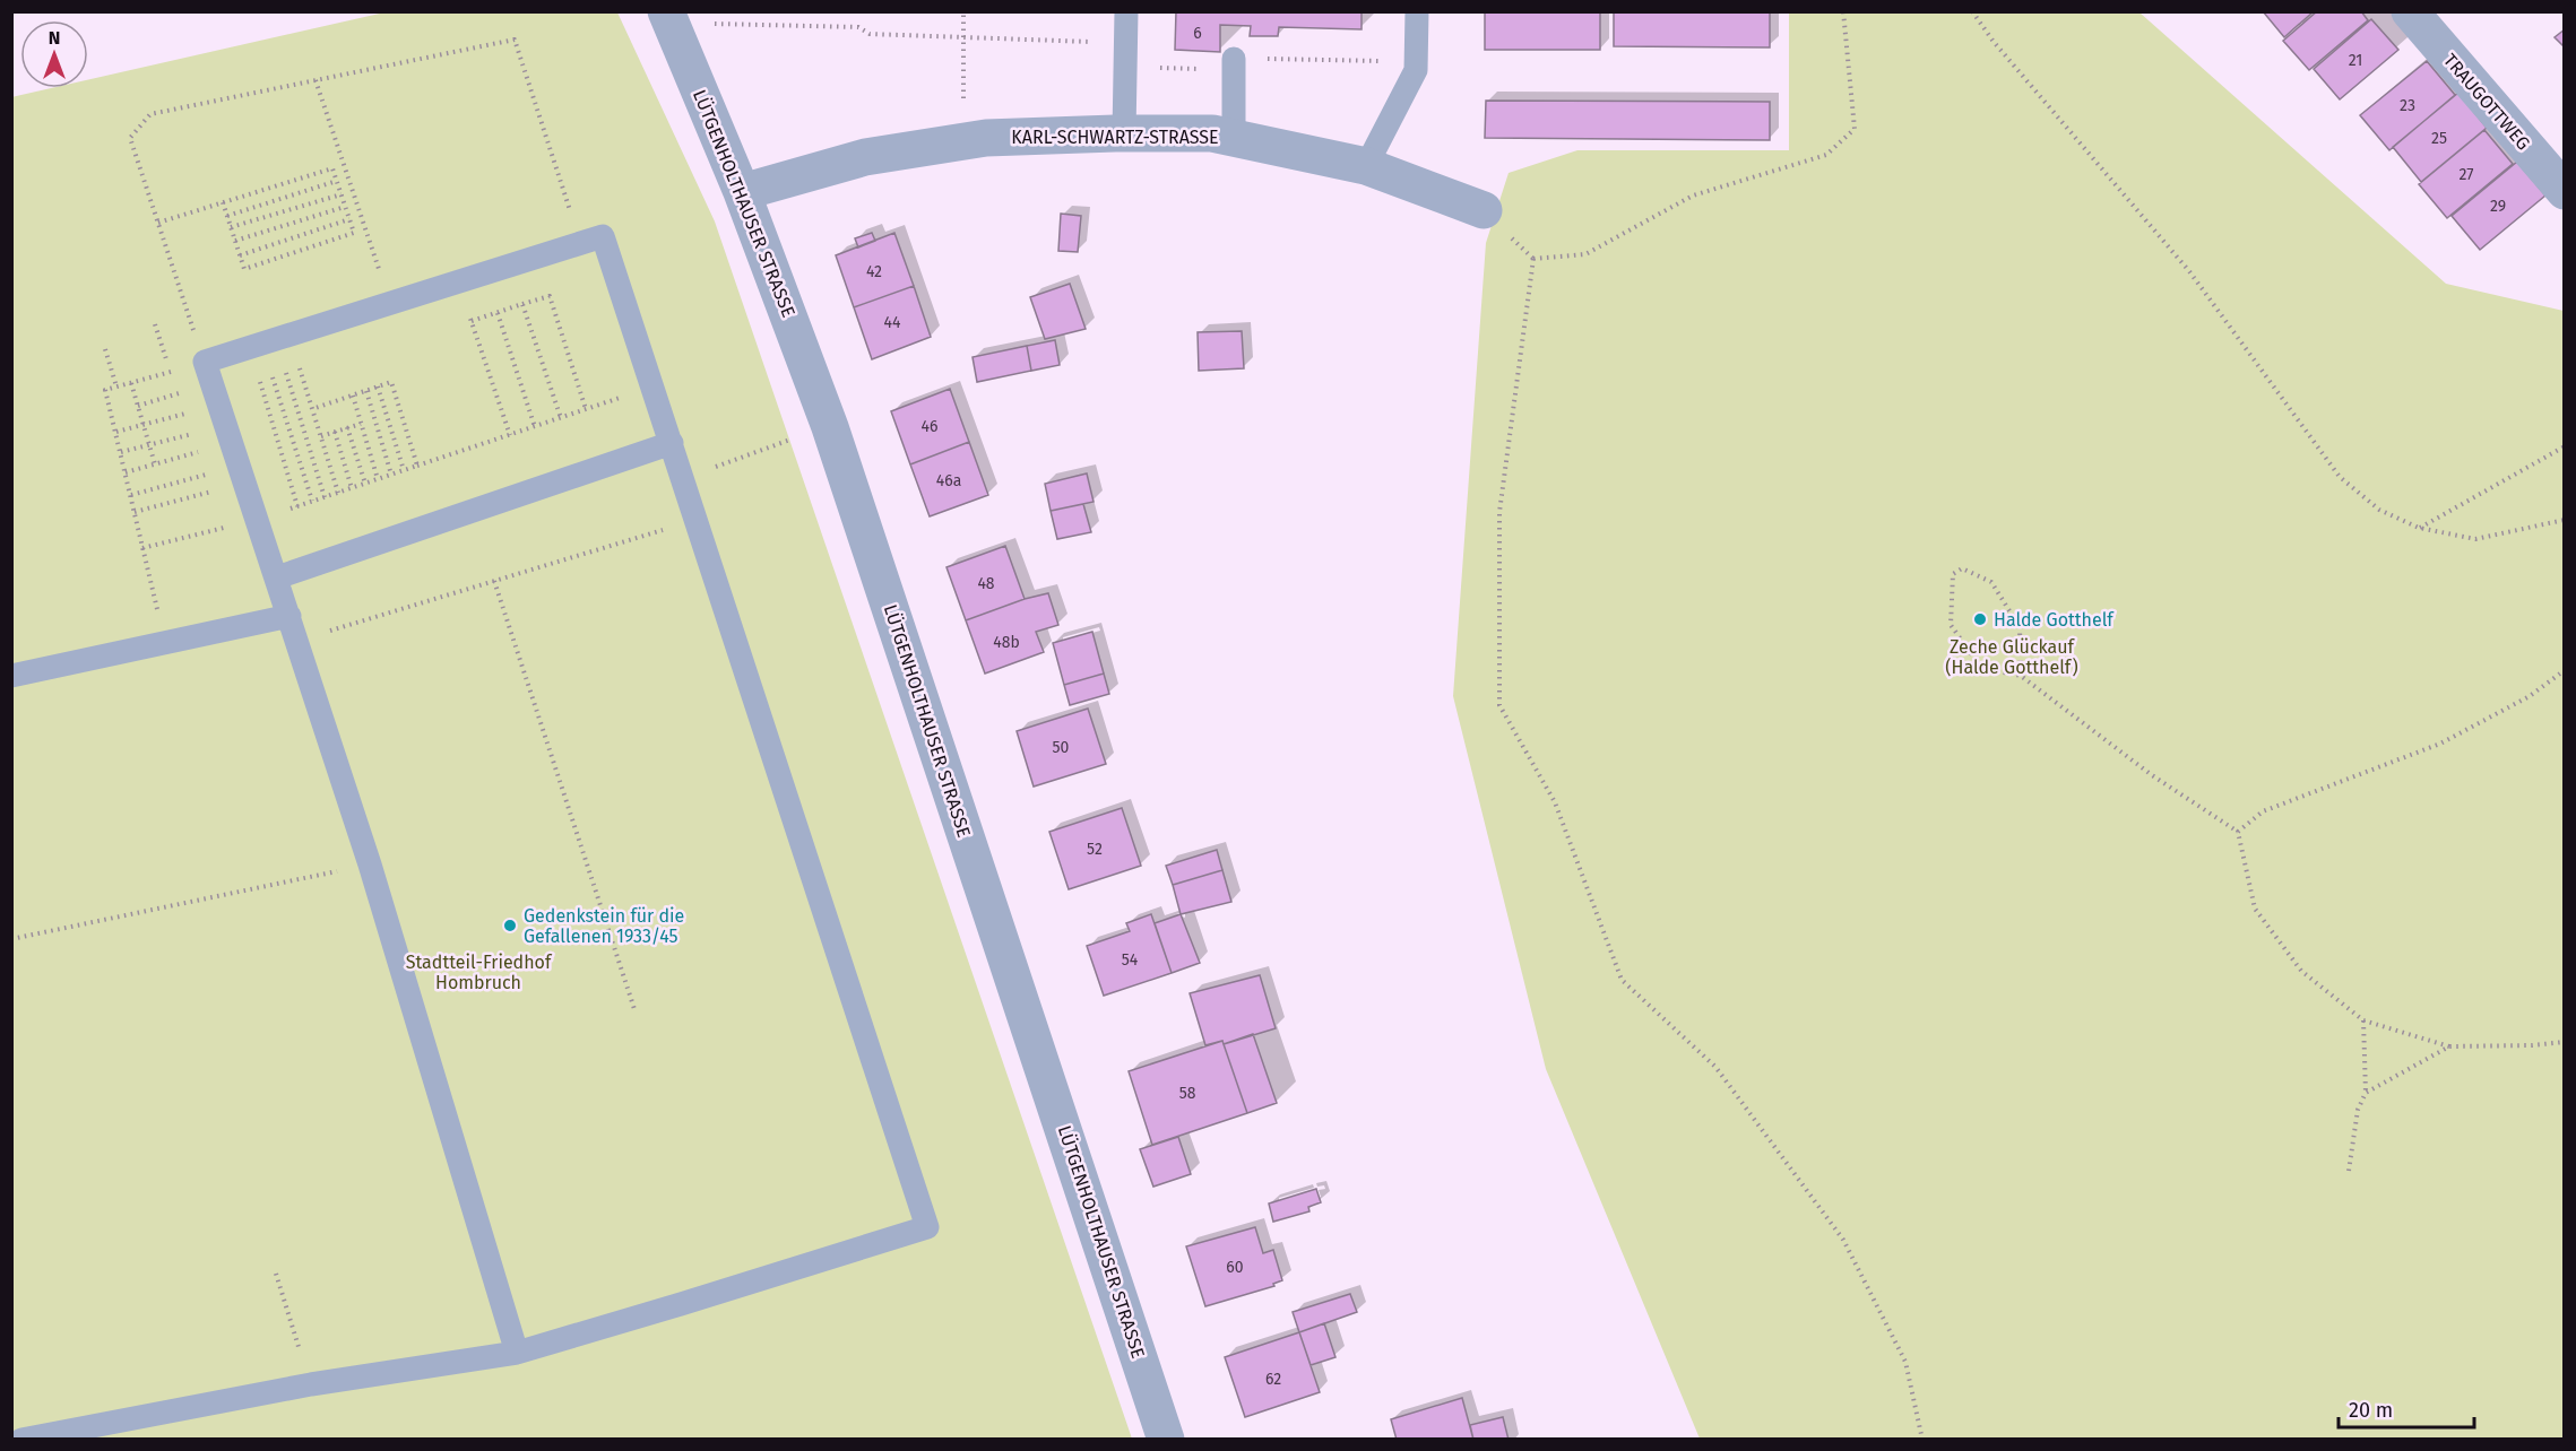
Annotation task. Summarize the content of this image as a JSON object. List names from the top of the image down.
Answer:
{
  "streets": {
    "street": ["TRAUGOTTWEG", "KARL-SCHWARTZ-STRASSE", "LÜTGENHOLTHAUSER STRASSE"]
  },
  "crossings": [
    ["KARL-SCHWARTZ-STRASSE", "LÜTGENHOLTHAUSER STRASSE"]
  ],
  "parks": ["Zeche Glückauf (Halde Gotthelf)", "Stadtteil-Friedhof Hombruch"],
  "places": ["Halde Gotthelf", "Gedenkstein für die Gefallenen 1933/45"],
  "house_numbers": [
    "6",
    "21",
    "23",
    "25",
    "27",
    "29",
    "42",
    "44",
    "46",
    "46a",
    "48",
    "48b",
    "50",
    "52",
    "54",
    "58",
    "60",
    "62"
  ],
  "scale_bar": "20 m",
  "north": "top"
}
